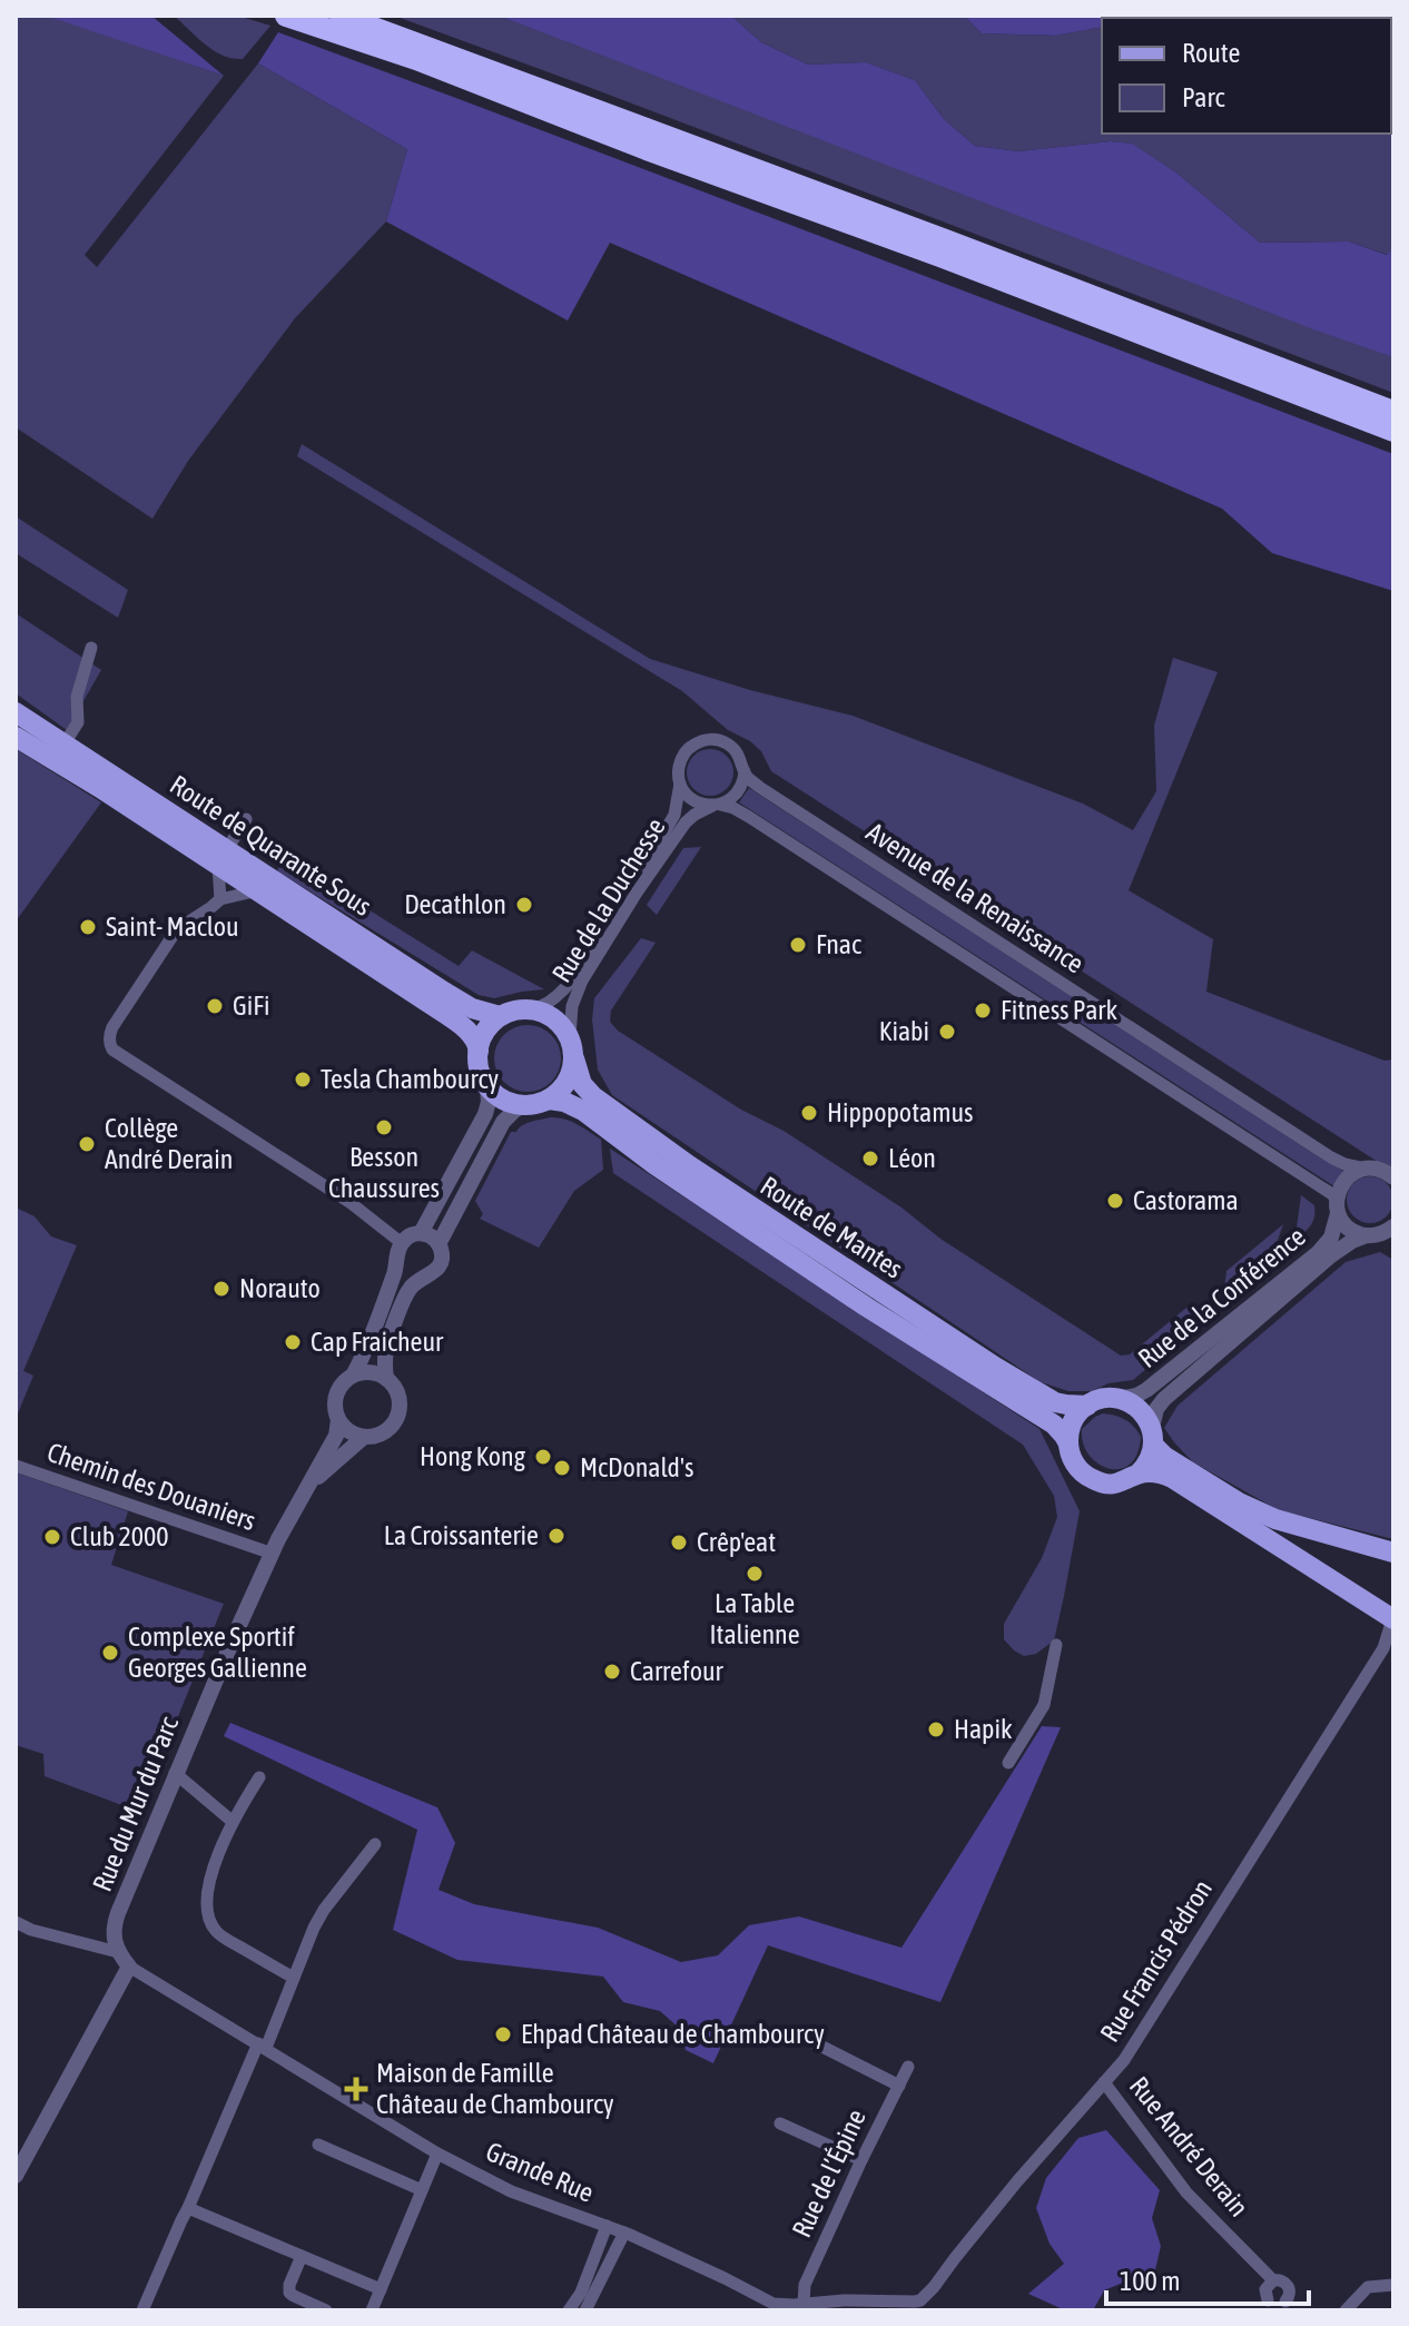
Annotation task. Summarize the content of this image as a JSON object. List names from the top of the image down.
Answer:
{
  "streets": {
    "main road": ["Route de Quarante Sous", "Route de Mantes"],
    "street": [
      "Avenue de la Renaissance",
      "Rue de la Duchesse",
      "Rue de la Conférence",
      "Chemin des Douaniers",
      "Rue du Mur du Parc",
      "Rue Francis Pédron",
      "Rue André Derain",
      "Grande Rue",
      "Rue de l’Épine"
    ]
  },
  "crossings": [
    ["Route de Quarante Sous", "Rue de la Duchesse"],
    ["Route de Quarante Sous", "Route de Mantes"],
    ["Avenue de la Renaissance", "Rue de la Duchesse"],
    ["Avenue de la Renaissance", "Rue de la Conférence"],
    ["Rue de la Duchesse", "Route de Mantes"],
    ["Route de Mantes", "Rue de la Conférence"],
    ["Chemin des Douaniers", "Rue du Mur du Parc"],
    ["Rue du Mur du Parc", "Grande Rue"],
    ["Rue Francis Pédron", "Rue André Derain"],
    ["Rue Francis Pédron", "Grande Rue"],
    ["Grande Rue", "Rue de l’Épine"]
  ],
  "places": {
    "other": [
      "Decathlon",
      "Saint- Maclou",
      "Fnac",
      "GiFi",
      "Fitness Park",
      "Kiabi",
      "Tesla Chambourcy",
      "Hippopotamus",
      "Besson Chaussures",
      "Collège André Derain",
      "Léon",
      "Castorama",
      "Norauto",
      "Cap Fraicheur",
      "Hong Kong",
      "McDonald's",
      "La Croissanterie",
      "Club 2000",
      "Crêp'eat",
      "La Table Italienne",
      "Complexe Sportif Georges Gallienne",
      "Carrefour",
      "Hapik",
      "Ehpad Château de Chambourcy"
    ],
    "health": ["Maison de Famille Château de Chambourcy"]
  },
  "legend": ["Route", "Parc"],
  "scale_bar": "100 m"
}
